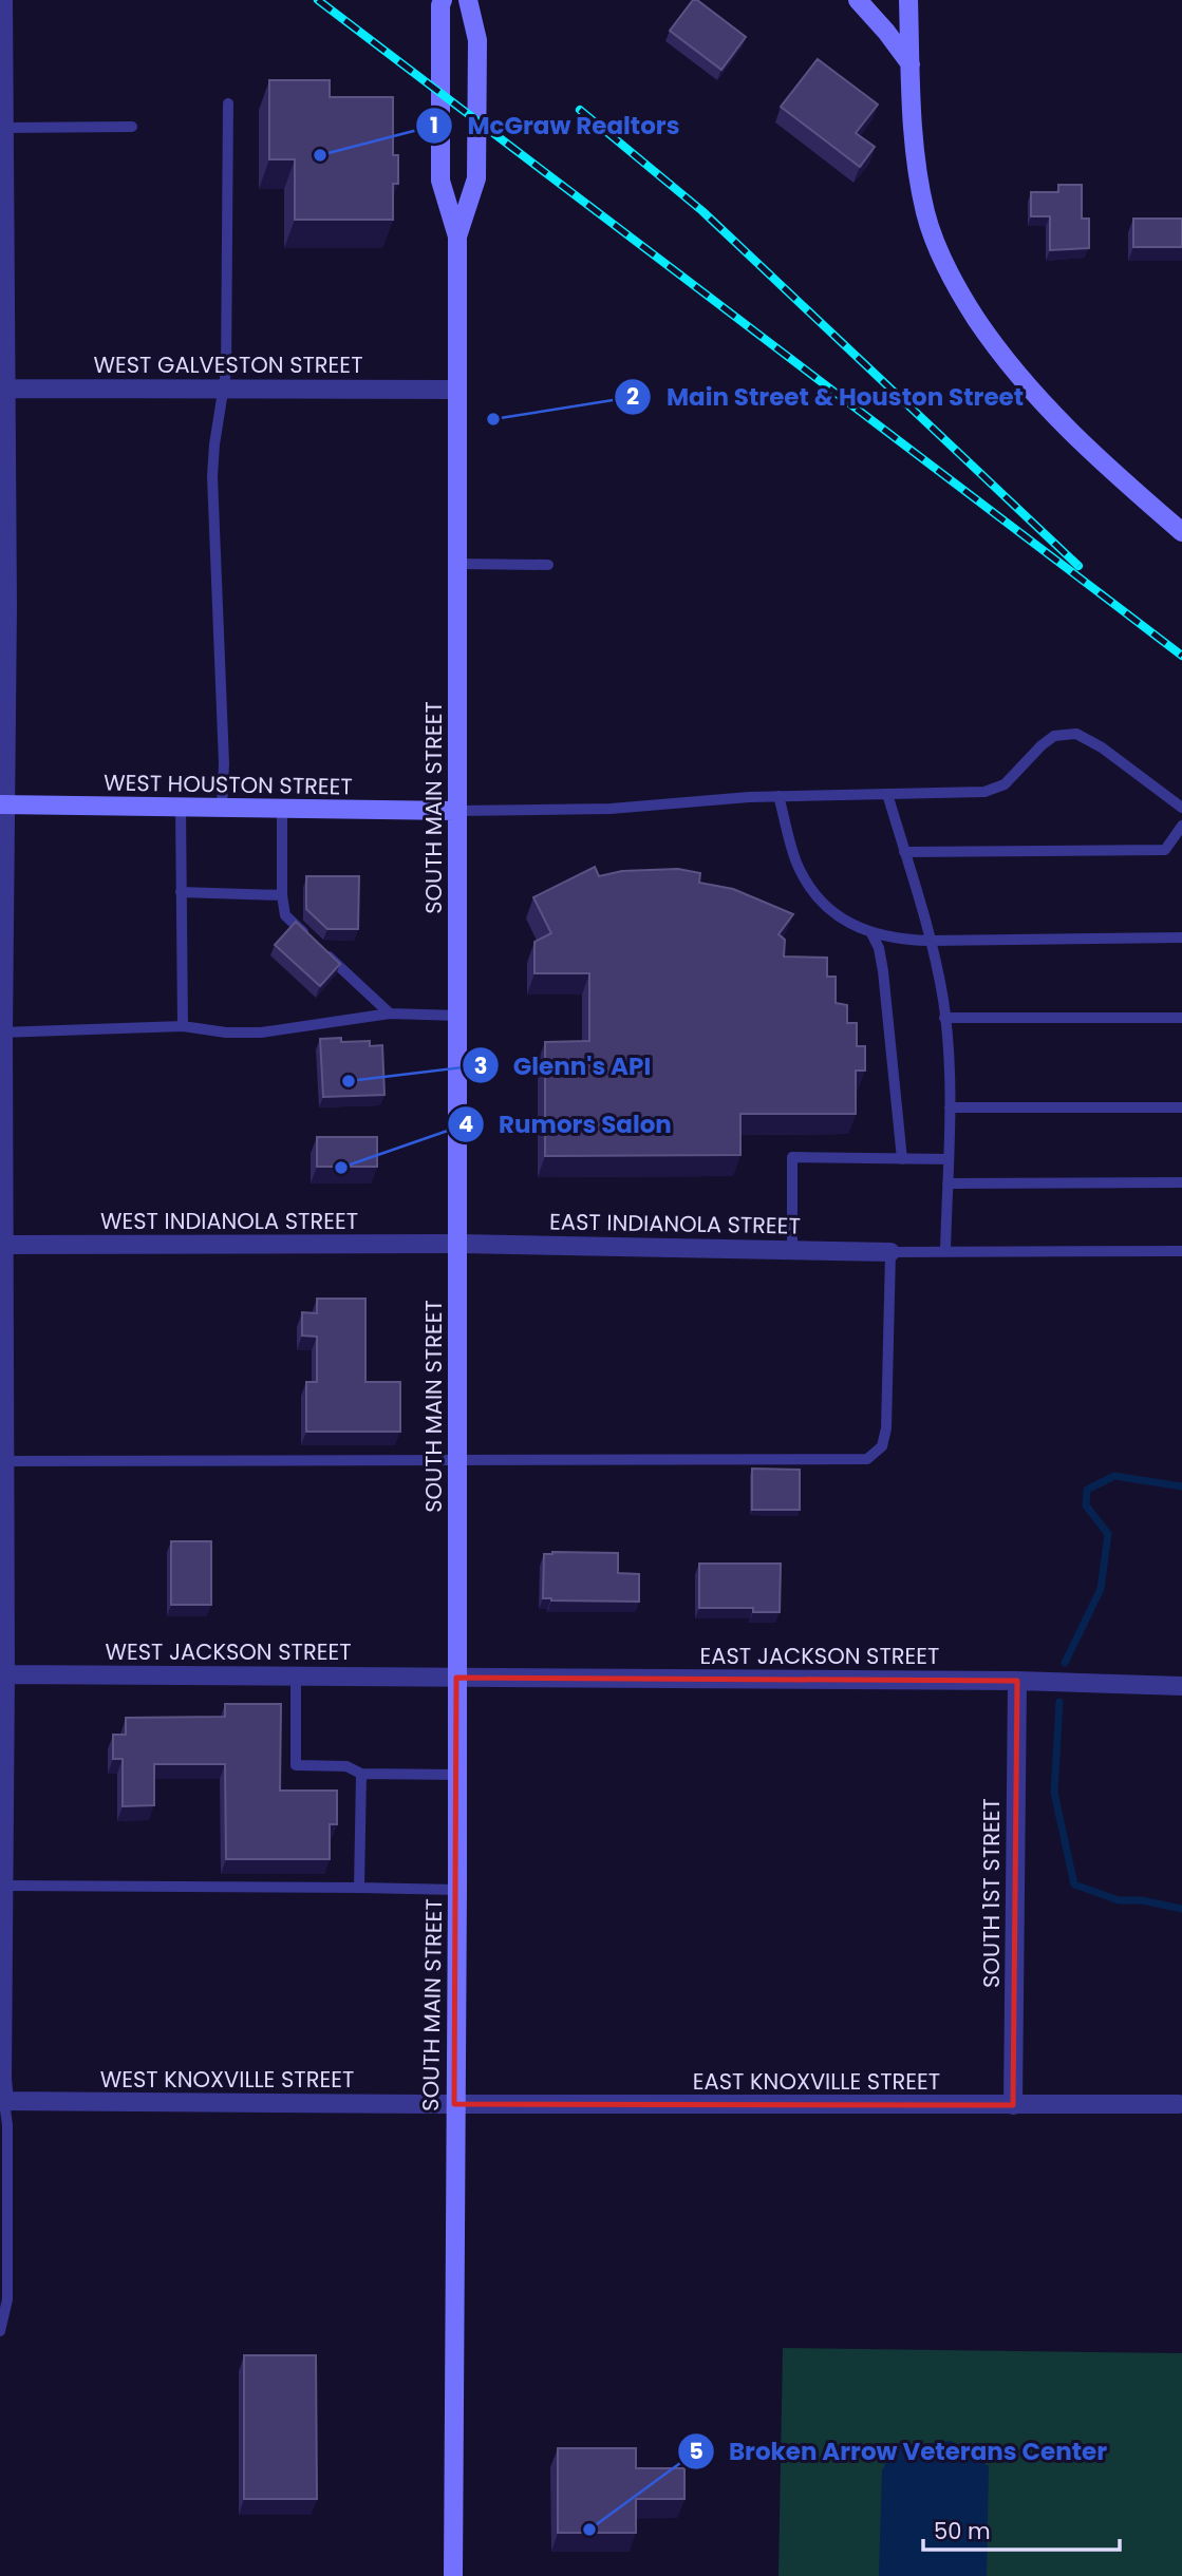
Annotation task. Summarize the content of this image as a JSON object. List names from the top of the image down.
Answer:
{
  "streets": {
    "street": [
      "WEST GALVESTON STREET",
      "WEST HOUSTON STREET",
      "SOUTH MAIN STREET",
      "WEST INDIANOLA STREET",
      "EAST INDIANOLA STREET",
      "WEST JACKSON STREET",
      "EAST JACKSON STREET",
      "SOUTH 1ST STREET",
      "WEST KNOXVILLE STREET",
      "EAST KNOXVILLE STREET"
    ]
  },
  "crossings": [
    ["WEST GALVESTON STREET", "SOUTH MAIN STREET"],
    ["WEST HOUSTON STREET", "SOUTH MAIN STREET"],
    ["SOUTH MAIN STREET", "WEST INDIANOLA STREET"],
    ["SOUTH MAIN STREET", "EAST INDIANOLA STREET"],
    ["SOUTH MAIN STREET", "WEST JACKSON STREET"],
    ["SOUTH MAIN STREET", "EAST JACKSON STREET"],
    ["SOUTH MAIN STREET", "WEST KNOXVILLE STREET"],
    ["SOUTH MAIN STREET", "EAST KNOXVILLE STREET"],
    ["WEST INDIANOLA STREET", "EAST INDIANOLA STREET"],
    ["WEST JACKSON STREET", "EAST JACKSON STREET"],
    ["EAST JACKSON STREET", "SOUTH 1ST STREET"],
    ["SOUTH 1ST STREET", "EAST KNOXVILLE STREET"],
    ["WEST KNOXVILLE STREET", "EAST KNOXVILLE STREET"]
  ],
  "places": [
    "McGraw Realtors",
    "Main Street & Houston Street",
    "Glenn's API",
    "Rumors Salon",
    "Broken Arrow Veterans Center"
  ],
  "scale_bar": "50 m"
}
